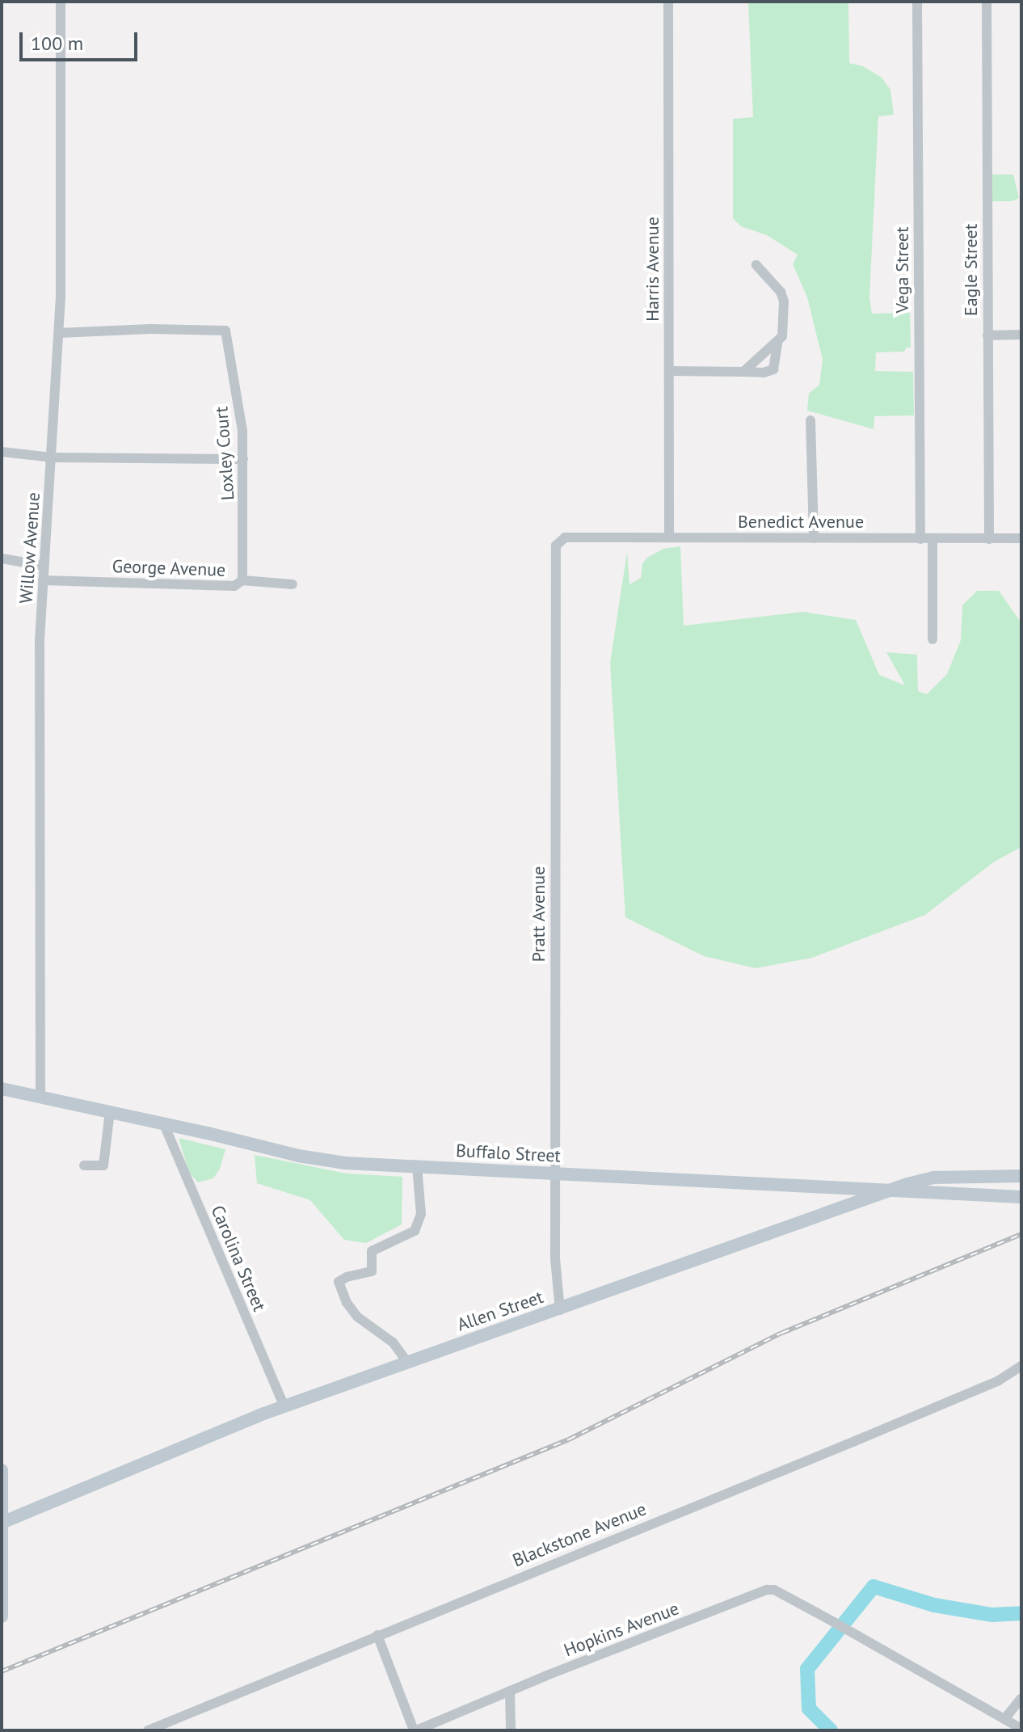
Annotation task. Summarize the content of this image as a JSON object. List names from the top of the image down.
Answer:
{
  "streets": {
    "street": [
      "Harris Avenue",
      "Vega Street",
      "Eagle Street",
      "Loxley Court",
      "Benedict Avenue",
      "Willow Avenue",
      "George Avenue",
      "Pratt Avenue",
      "Buffalo Street",
      "Carolina Street",
      "Allen Street",
      "Blackstone Avenue",
      "Hopkins Avenue"
    ]
  },
  "crossings": [
    ["Harris Avenue", "Benedict Avenue"],
    ["Vega Street", "Benedict Avenue"],
    ["Eagle Street", "Benedict Avenue"],
    ["Loxley Court", "Willow Avenue"],
    ["Loxley Court", "George Avenue"],
    ["Benedict Avenue", "Pratt Avenue"],
    ["Willow Avenue", "George Avenue"],
    ["Willow Avenue", "Buffalo Street"],
    ["Pratt Avenue", "Buffalo Street"],
    ["Pratt Avenue", "Allen Street"],
    ["Buffalo Street", "Carolina Street"],
    ["Buffalo Street", "Allen Street"],
    ["Carolina Street", "Allen Street"]
  ],
  "scale_bar": "100 m"
}
